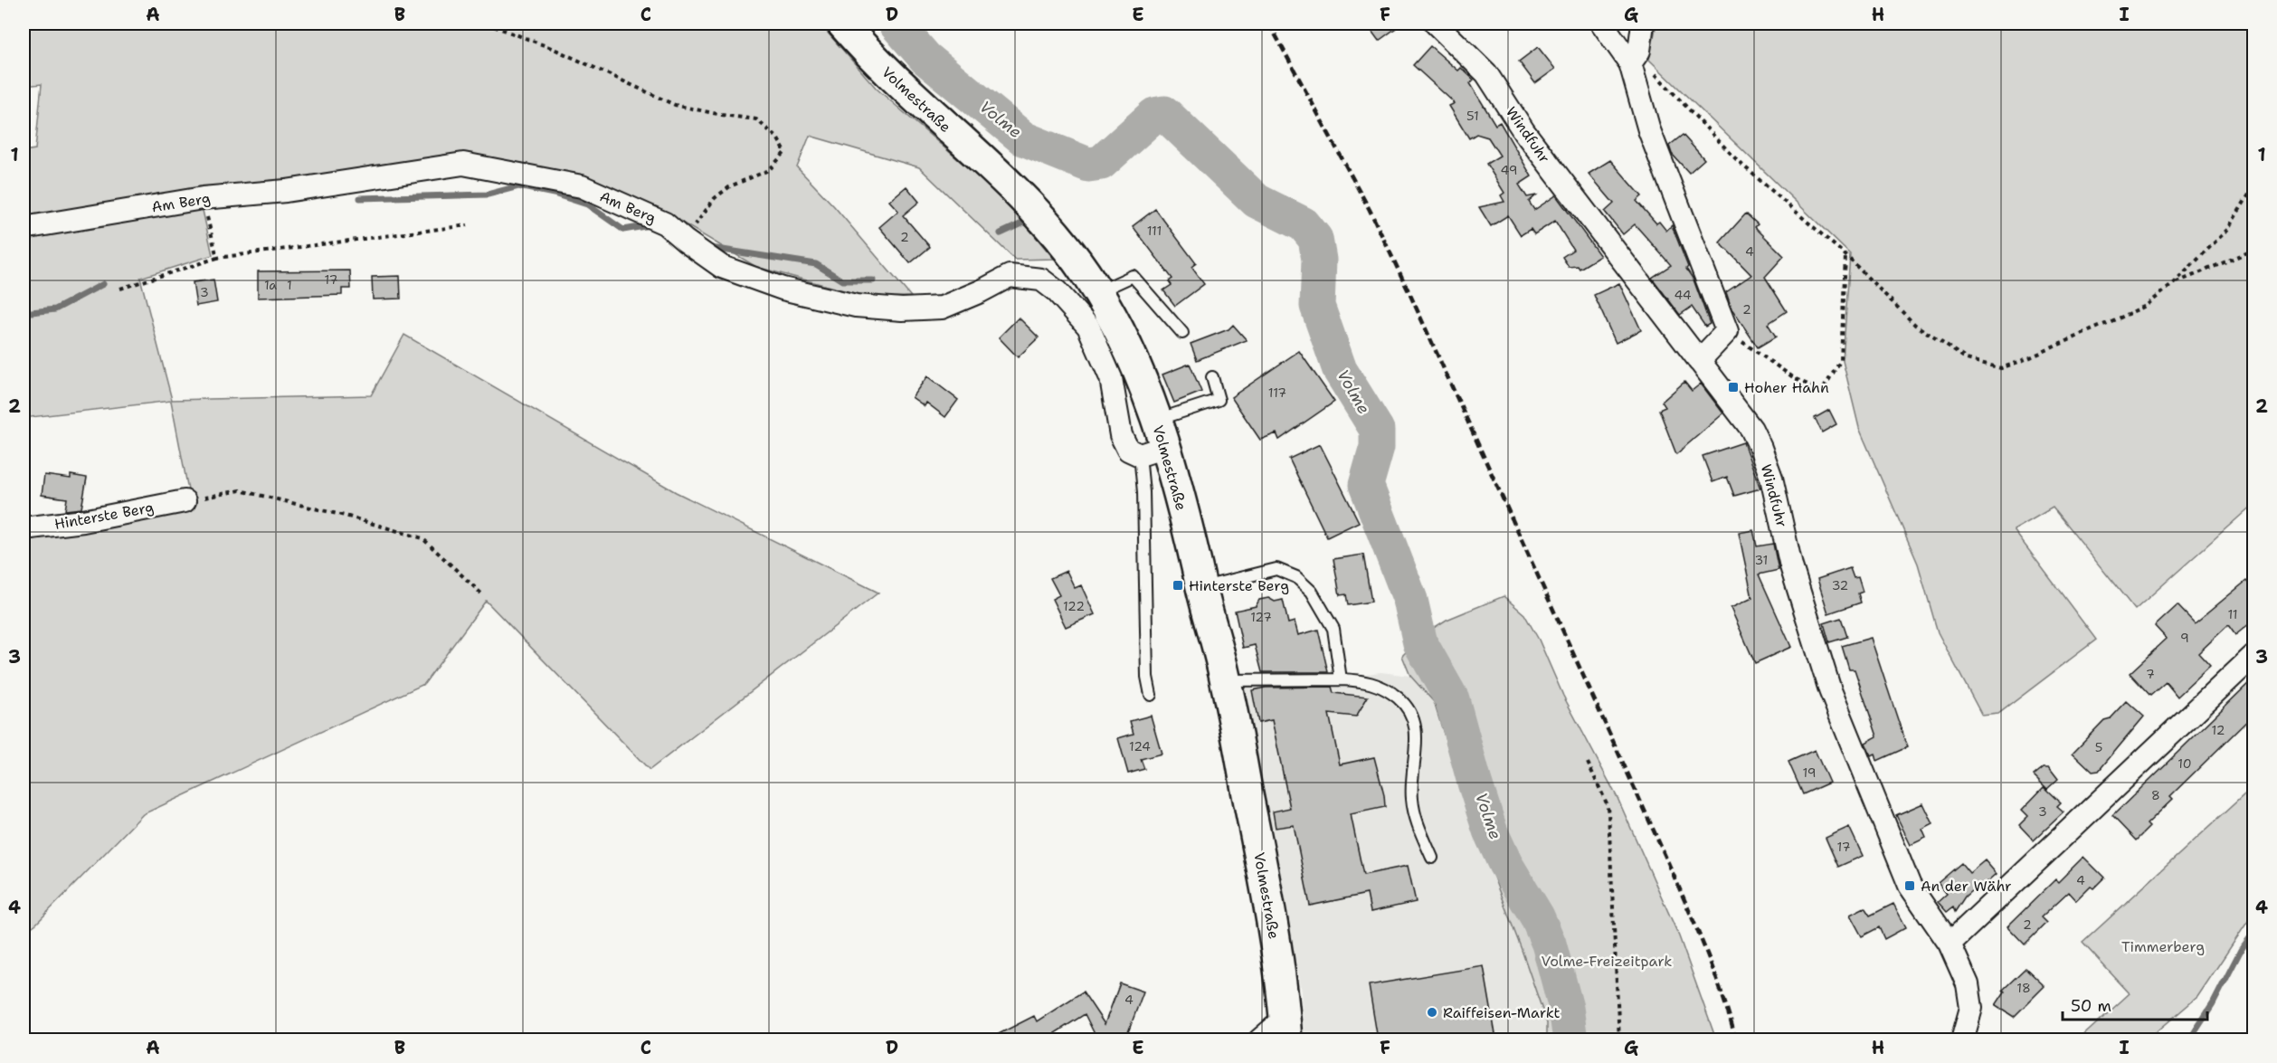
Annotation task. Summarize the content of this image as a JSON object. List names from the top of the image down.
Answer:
{
  "streets": {
    "main road": ["Volmestraße"],
    "street": ["Windfuhr", "Am Berg", "Hinterste Berg"]
  },
  "crossings": [
    ["Volmestraße", "Am Berg"]
  ],
  "water": ["Volme"],
  "parks": ["Timmerberg", "Volme-Freizeitpark"],
  "places": {
    "transit": ["Hoher Hahn", "Hinterste Berg", "An der Währ"],
    "other": ["Raiffeisen-Markt"]
  },
  "house_numbers": [
    "51",
    "49",
    "111",
    "2",
    "4",
    "17",
    "1a",
    "1",
    "3",
    "44",
    "2",
    "117",
    "31",
    "32",
    "122",
    "11",
    "127",
    "9",
    "7",
    "12",
    "124",
    "5",
    "10",
    "19",
    "8",
    "3",
    "17",
    "4",
    "2",
    "18",
    "4"
  ],
  "scale_bar": "50 m",
  "grid": {
    "columns": [
      "A",
      "B",
      "C",
      "D",
      "E",
      "F",
      "G",
      "H",
      "I"
    ],
    "rows": [
      "1",
      "2",
      "3",
      "4"
    ]
  }
}
